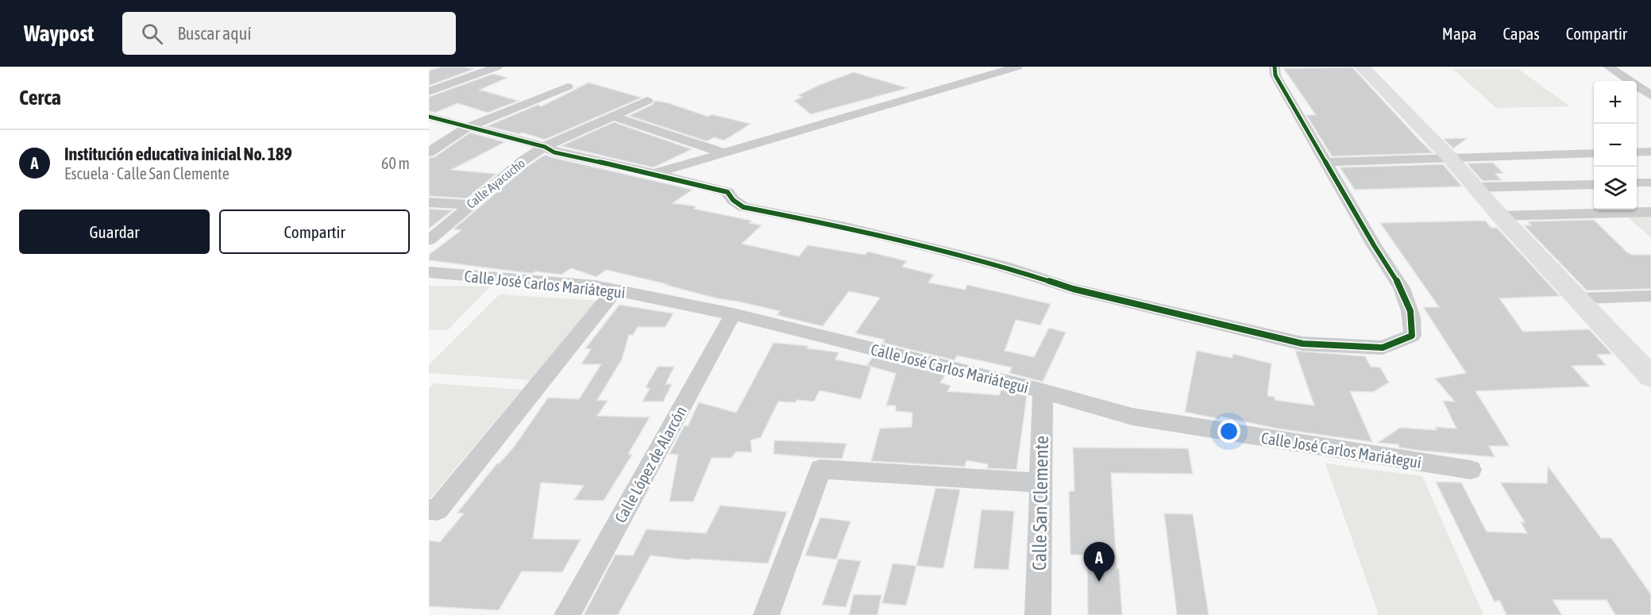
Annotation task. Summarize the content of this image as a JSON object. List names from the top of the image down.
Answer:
{
  "streets": {
    "street": [
      "Calle Ayacucho",
      "Calle José Carlos Mariátegui",
      "Calle López de Alarcón",
      "Calle San Clemente"
    ]
  },
  "crossings": [
    ["Calle José Carlos Mariátegui", "Calle López de Alarcón"],
    ["Calle José Carlos Mariátegui", "Calle San Clemente"]
  ],
  "page": {
    "header": "Waypost",
    "search": "Buscar aquí",
    "nav": ["Mapa", "Capas", "Compartir"],
    "heading": "Cerca",
    "map_buttons": ["+", "−"],
    "list": [
      {
        "mark": "A",
        "name": "Institución educativa inicial No. 189",
        "note": "Escuela · Calle San Clemente",
        "value": "60 m"
      }
    ],
    "buttons": ["Guardar", "Compartir"],
    "pins": "A"
  }
}
